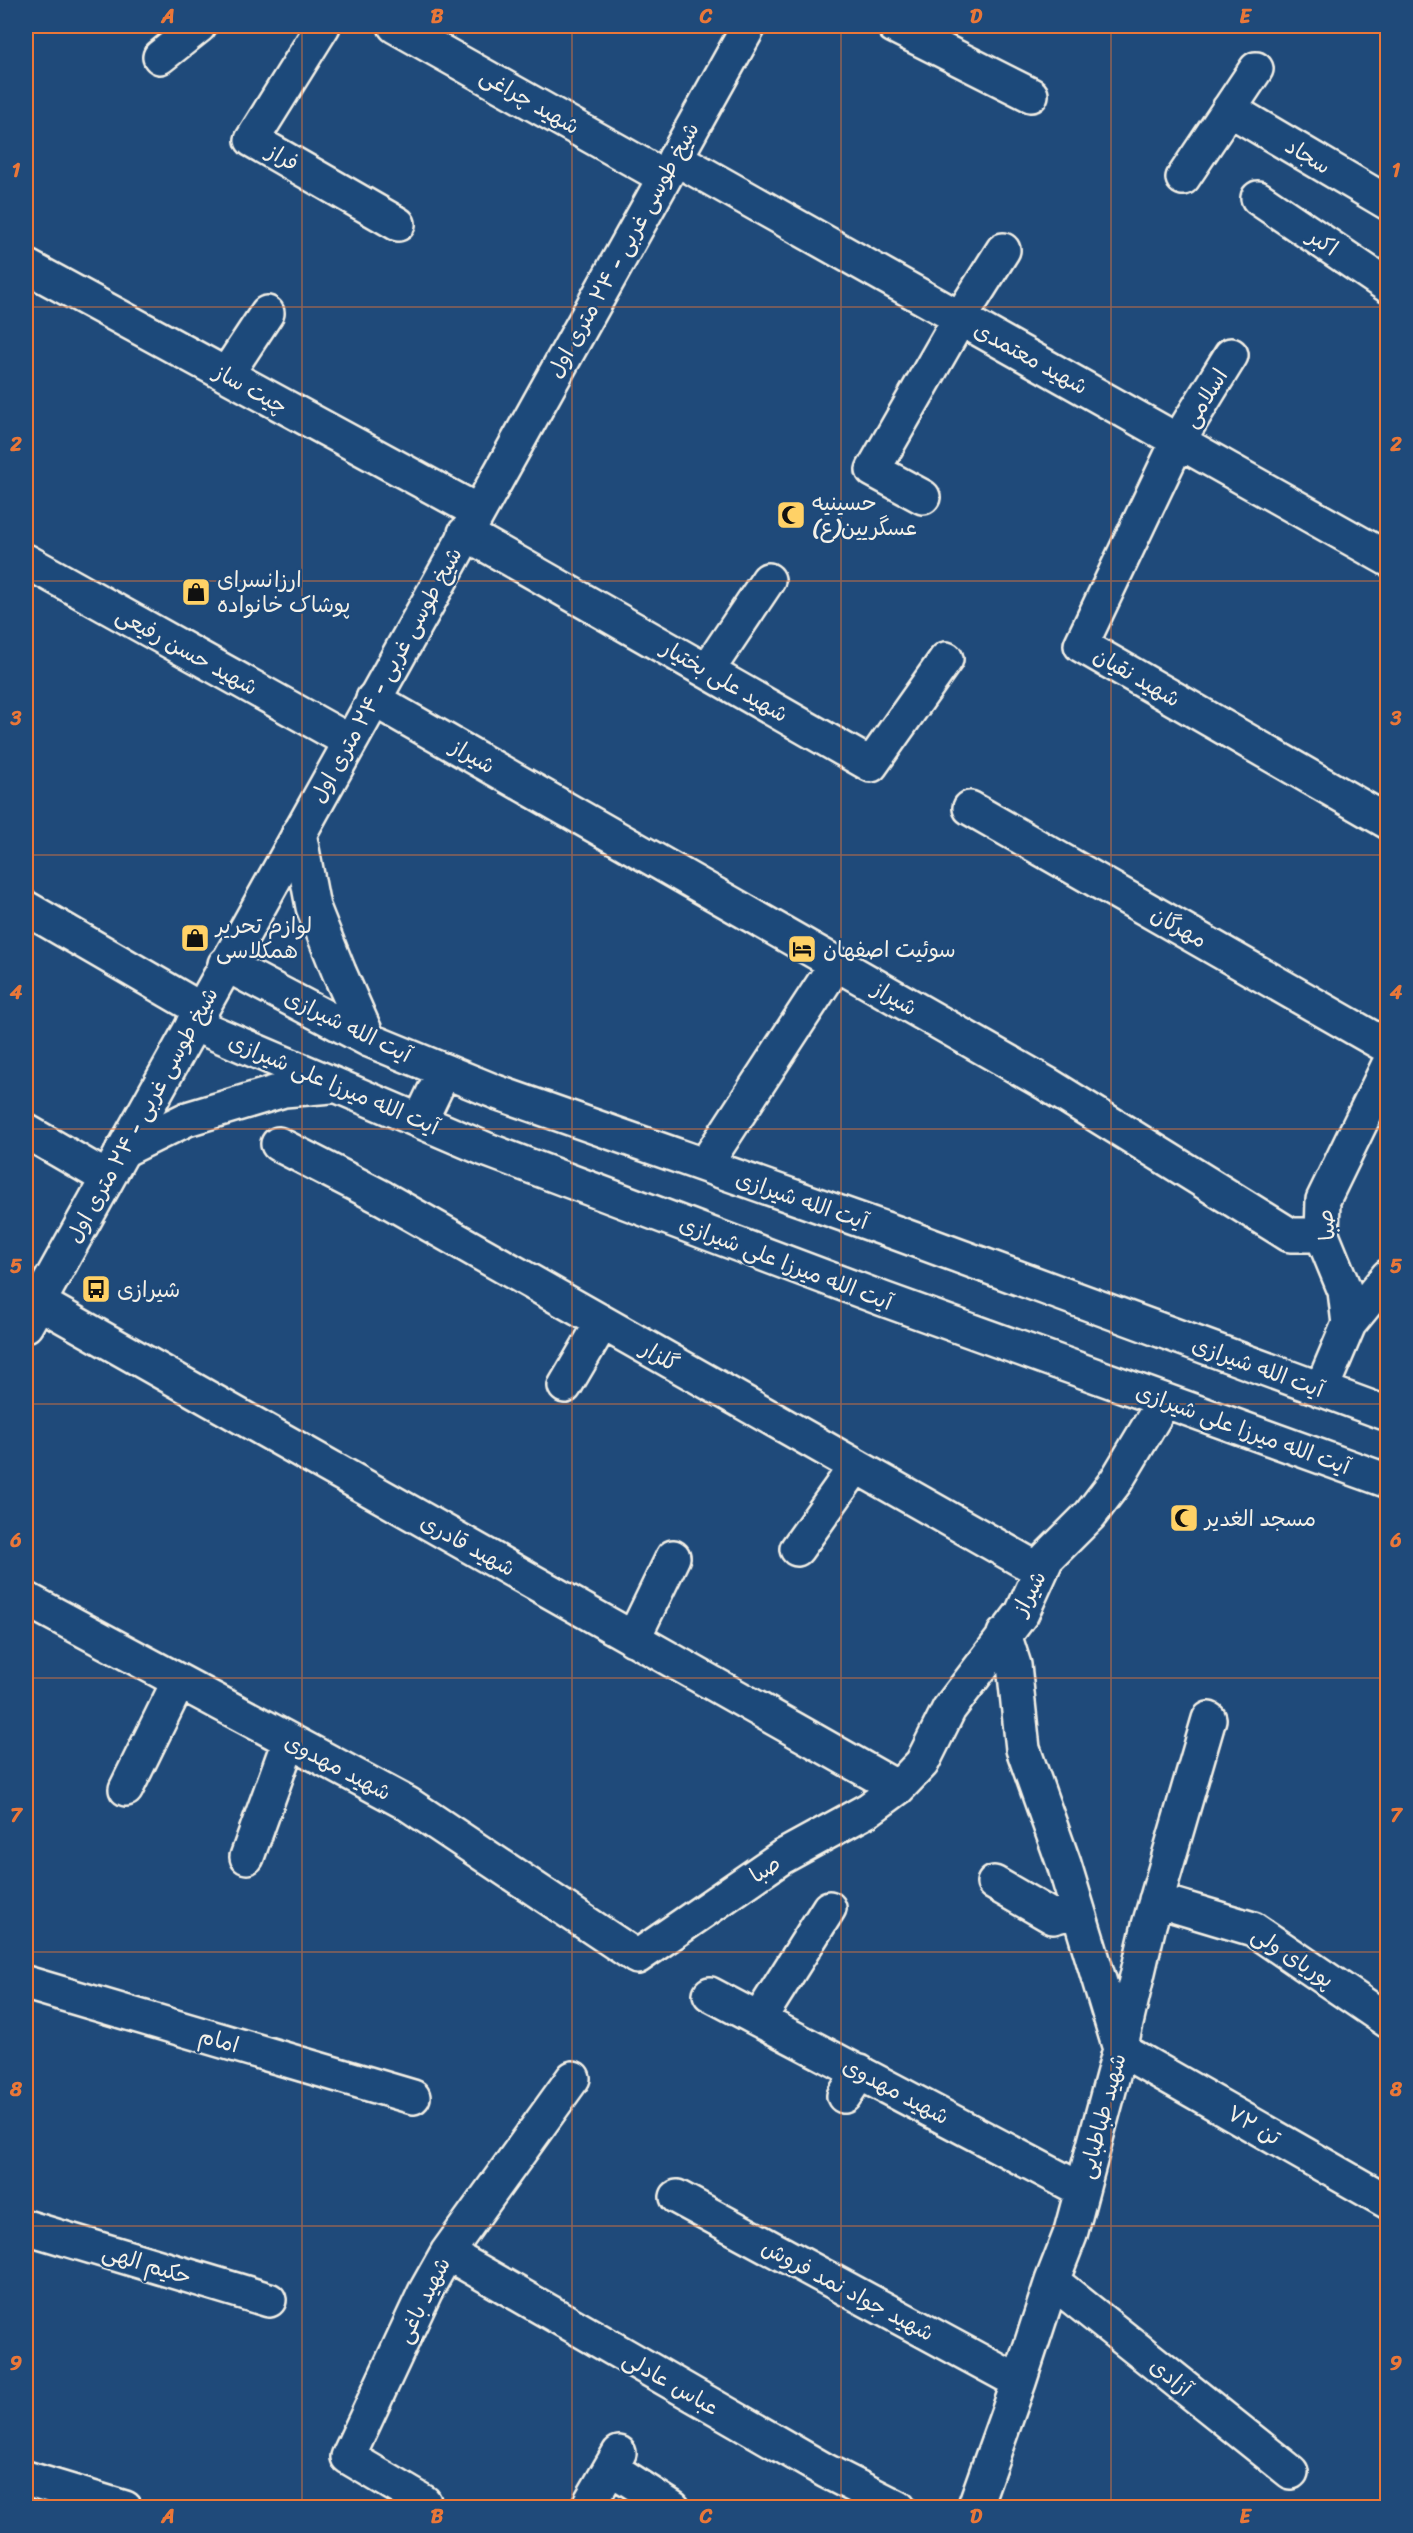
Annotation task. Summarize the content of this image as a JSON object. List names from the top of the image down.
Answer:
{
  "streets": {
    "street": [
      "شهید چراغی",
      "سجاد",
      "فراز",
      "اکبر",
      "شیخ طوسی غربی - ۲۴ متری اول",
      "شهید معتمدی",
      "چیت ساز",
      "اسلامی",
      "شهید حسن رفیعی",
      "شهید نقیان",
      "شهید علی بختیار",
      "شیراز",
      "مهرگان",
      "آیت الله شیرازی",
      "آیت الله میرزا علی شیرازی",
      "صبا",
      "گلزار",
      "شهید قادری",
      "شهید مهدوی",
      "پوریای ولی",
      "امام",
      "شهید طباطبایی",
      "۷۲ تن",
      "حکیم الهی",
      "شهید جواد نمد فروش",
      "شهید باغی",
      "آزادی",
      "عباس عادلی"
    ]
  },
  "crossings": [
    ["شهید چراغی", "شیخ طوسی غربی - ۲۴ متری اول"],
    ["شهید چراغی", "شهید معتمدی"],
    ["شیخ طوسی غربی - ۲۴ متری اول", "شهید معتمدی"],
    ["شیخ طوسی غربی - ۲۴ متری اول", "چیت ساز"],
    ["شیخ طوسی غربی - ۲۴ متری اول", "شهید حسن رفیعی"],
    ["شیخ طوسی غربی - ۲۴ متری اول", "شهید علی بختیار"],
    ["شیخ طوسی غربی - ۲۴ متری اول", "شیراز"],
    ["شیخ طوسی غربی - ۲۴ متری اول", "آیت الله شیرازی"],
    ["شیخ طوسی غربی - ۲۴ متری اول", "آیت الله میرزا علی شیرازی"],
    ["شیخ طوسی غربی - ۲۴ متری اول", "شهید قادری"],
    ["شهید معتمدی", "اسلامی"],
    ["شهید معتمدی", "شهید نقیان"],
    ["چیت ساز", "شهید علی بختیار"],
    ["اسلامی", "شهید نقیان"],
    ["شیراز", "آیت الله میرزا علی شیرازی"],
    ["شیراز", "صبا"],
    ["شیراز", "گلزار"],
    ["شیراز", "شهید قادری"],
    ["آیت الله شیرازی", "صبا"],
    ["صبا", "شهید قادری"],
    ["صبا", "شهید مهدوی"],
    ["شهید مهدوی", "شهید طباطبایی"],
    ["پوریای ولی", "شهید طباطبایی"],
    ["شهید طباطبایی", "۷۲ تن"],
    ["شهید طباطبایی", "شهید جواد نمد فروش"],
    ["شهید طباطبایی", "آزادی"],
    ["شهید باغی", "عباس عادلی"]
  ],
  "places": {
    "mosque": ["حسینیه عسگریین(ع)", "مسجد الغدیر"],
    "shop": ["ارزانسرای پوشاک خانواده", "لوازم تحریر همکلاسی"],
    "hotel": ["سوئیت اصفهان"],
    "bus stop": ["شیرازی"]
  },
  "grid": {
    "columns": [
      "A",
      "B",
      "C",
      "D",
      "E"
    ],
    "rows": [
      "1",
      "2",
      "3",
      "4",
      "5",
      "6",
      "7",
      "8",
      "9"
    ]
  }
}
